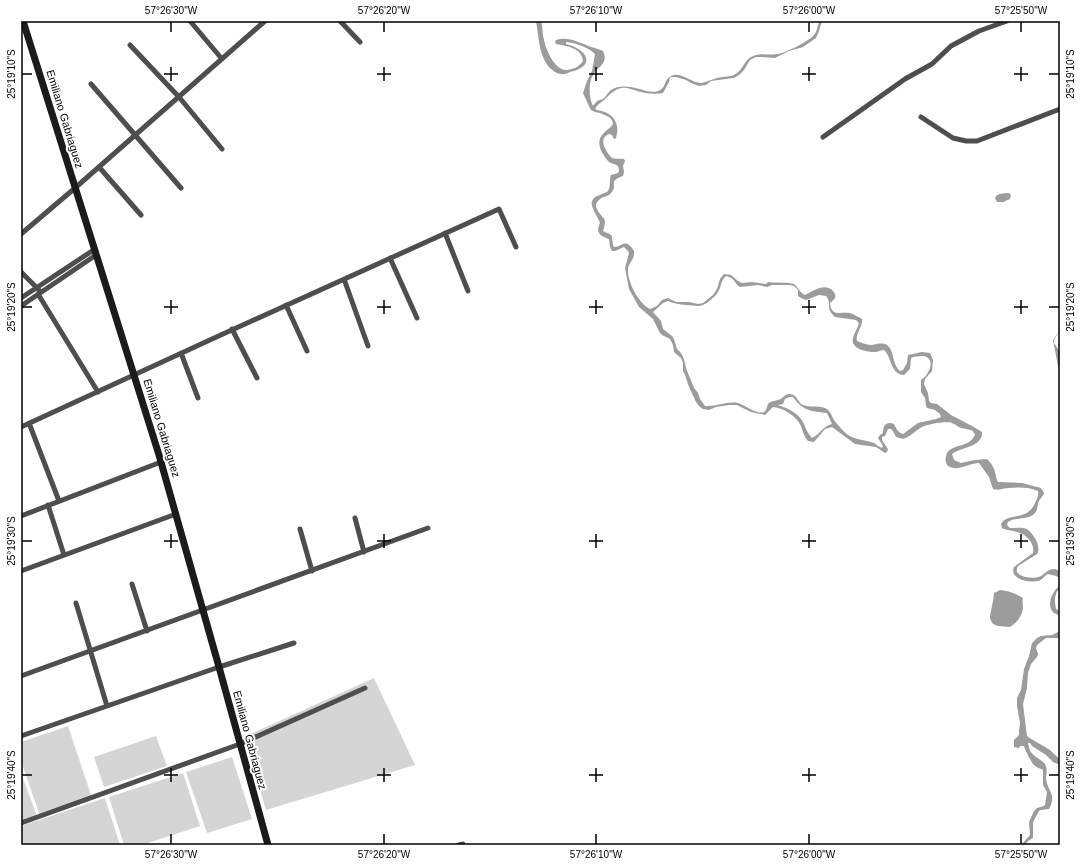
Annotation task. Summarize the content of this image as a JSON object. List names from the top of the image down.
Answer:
{
  "streets": {
    "main road": ["Emiliano Gabriaguez"]
  },
  "coordinates": [
    "57°26'30\"W",
    "57°26'20\"W",
    "57°26'10\"W",
    "57°26'00\"W",
    "57°25'50\"W",
    "25°19'10\"S",
    "25°19'20\"S",
    "25°19'30\"S",
    "25°19'40\"S"
  ]
}
